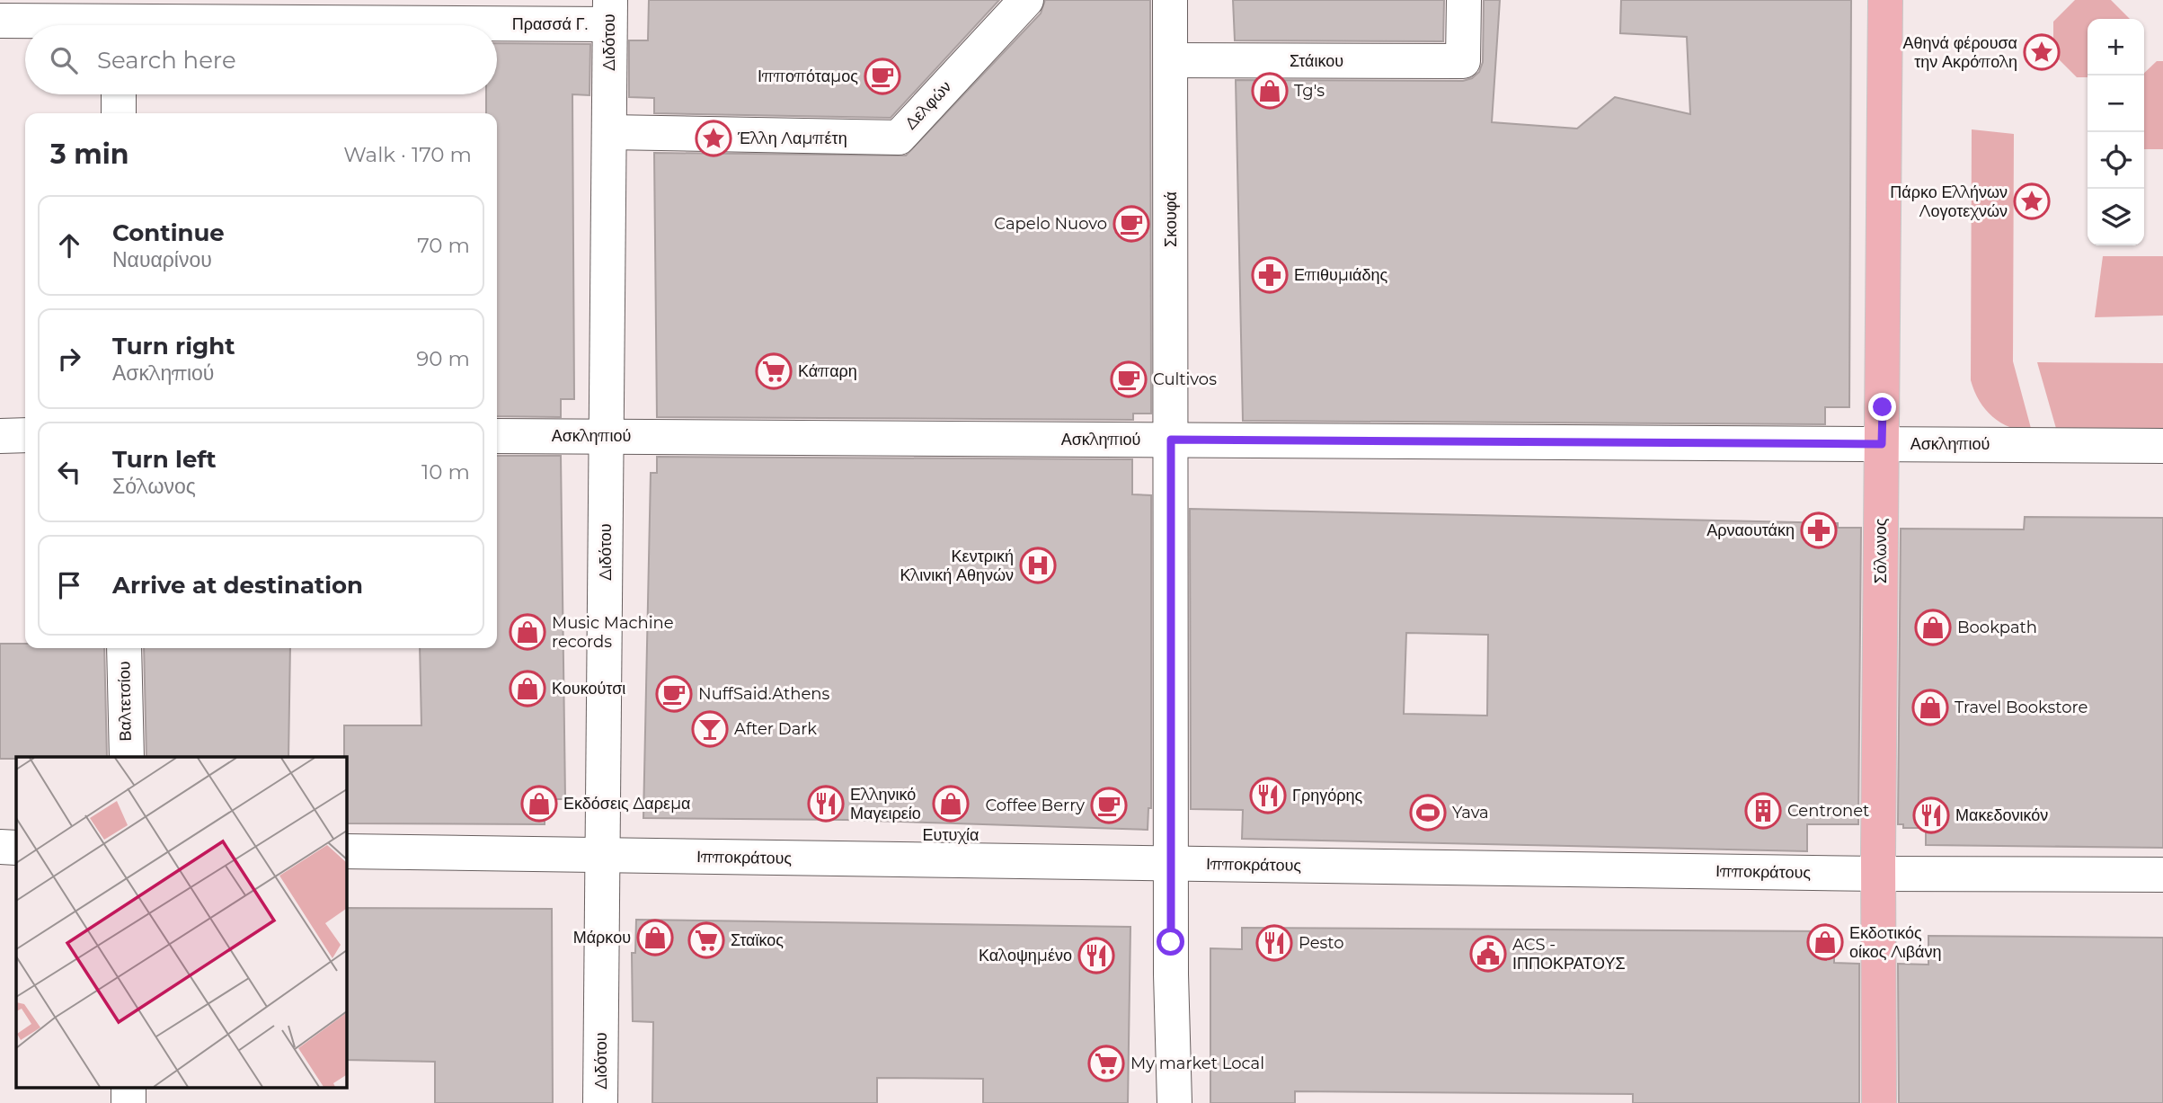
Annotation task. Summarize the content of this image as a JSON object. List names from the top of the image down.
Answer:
{
  "streets": {
    "main road": ["Σόλωνος"],
    "street": [
      "Πρασσά Γ.",
      "Διδότου",
      "Στάικου",
      "Δελφών",
      "Σκουφά",
      "Ασκληπιού",
      "Βαλτετσίου",
      "Ιπποκράτους"
    ]
  },
  "crossings": [
    ["Πρασσά Γ.", "Διδότου"],
    ["Διδότου", "Δελφών"],
    ["Διδότου", "Ασκληπιού"],
    ["Διδότου", "Ιπποκράτους"],
    ["Στάικου", "Σκουφά"],
    ["Σκουφά", "Ασκληπιού"],
    ["Σκουφά", "Ιπποκράτους"],
    ["Ασκληπιού", "Σόλωνος"],
    ["Σόλωνος", "Ιπποκράτους"]
  ],
  "places": {
    "place": ["Αθηνά φέρουσα την Ακρόπολη", "Έλλη Λαμπέτη", "Πάρκο Ελλήνων Λογοτεχνών"],
    "cafe": [
      "Ιπποπόταμος",
      "Capelo Nuovo",
      "Cultivos",
      "NuffSaid.Athens",
      "Coffee Berry"
    ],
    "shop": [
      "Tg's",
      "Bookpath",
      "Music Machine records",
      "Κουκούτσι",
      "Travel Bookstore",
      "Εκδόσεις Δαρεμα",
      "Ευτυχία",
      "Μάρκου",
      "Εκδoτικός οίκος Λιβάνη"
    ],
    "pharmacy": ["Επιθυμιάδης", "Αρναουτάκη"],
    "supermarket": ["Κάπαρη", "Σταϊκος", "My market Local"],
    "hospital": ["Κεντρική Κλινική Αθηνών"],
    "bar": ["After Dark"],
    "restaurant": [
      "Γρηγόρης",
      "Ελληνικό Μαγειρείο",
      "Μακεδονικόν",
      "Pesto",
      "Καλοψημένο"
    ],
    "building": ["Centronet"],
    "sports": ["Yava"],
    "public building": ["ACS - ΙΠΠΟΚΡΑΤΟΥΣ"]
  },
  "page": {
    "map_buttons": ["+", "−"],
    "search": "Search here",
    "heading": ["3 min", "Walk · 170 m"],
    "list": [
      ["Continue", "Ναυαρίνου", "70 m"],
      ["Turn right", "Ασκληπιού", "90 m"],
      ["Turn left", "Σόλωνος", "10 m"],
      "Arrive at destination"
    ]
  }
}
